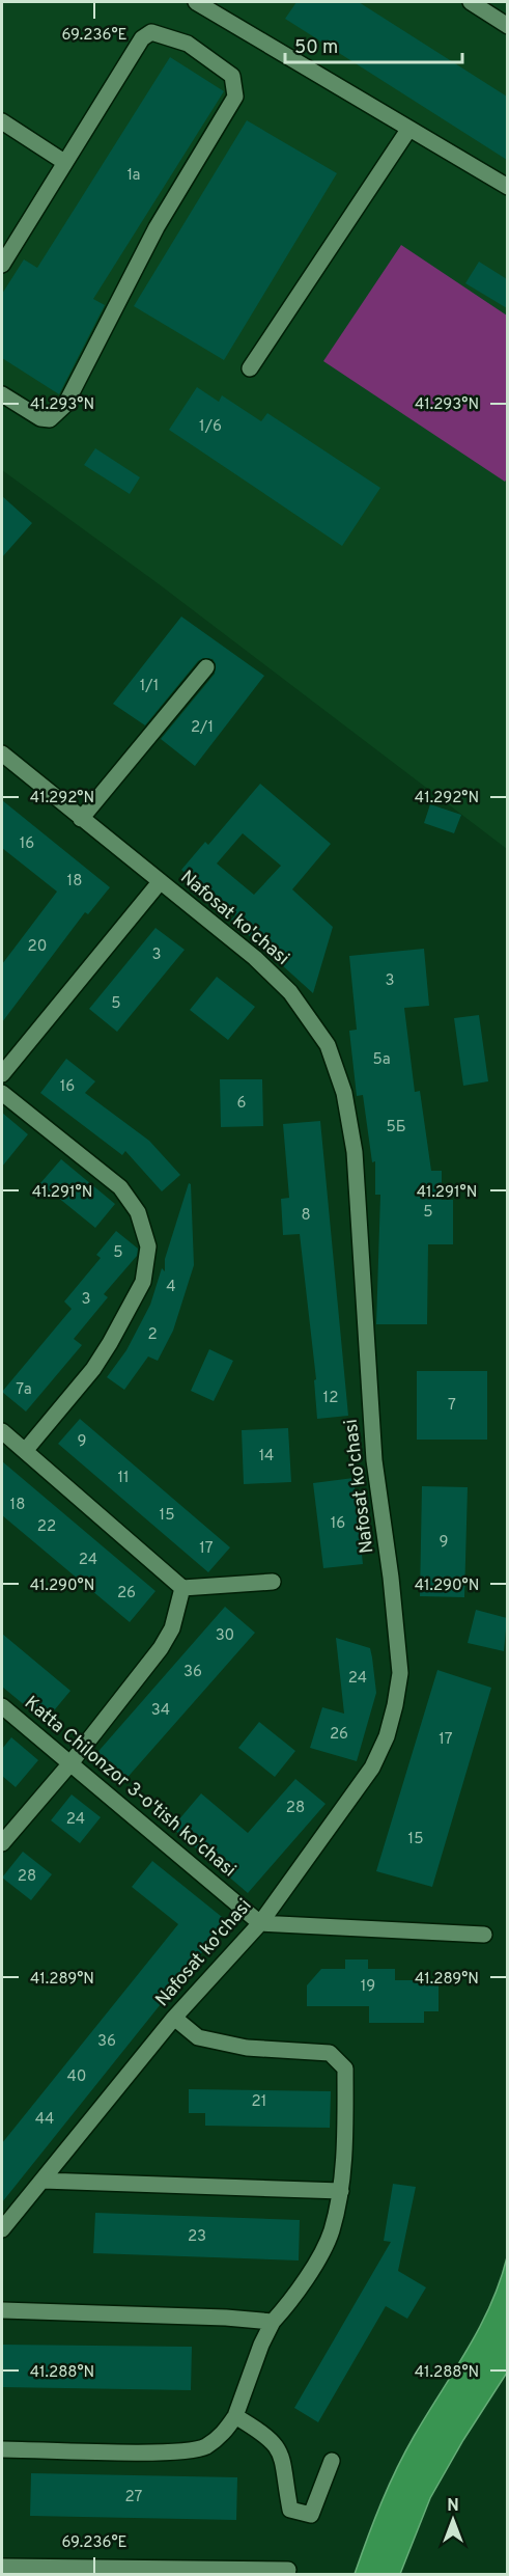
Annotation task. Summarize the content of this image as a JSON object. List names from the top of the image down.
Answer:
{
  "streets": {
    "street": ["Nafosat ko'chasi", "Katta Chilonzor 3-o'tish ko'chasi"]
  },
  "crossings": [
    ["Nafosat ko'chasi", "Katta Chilonzor 3-o'tish ko'chasi"]
  ],
  "house_numbers": [
    "1a",
    "1/6",
    "1/1",
    "2/1",
    "16",
    "18",
    "20",
    "3",
    "3",
    "5",
    "5a",
    "16",
    "6",
    "5Б",
    "5",
    "8",
    "5",
    "4",
    "3",
    "2",
    "7а",
    "12",
    "7",
    "9",
    "14",
    "11",
    "18",
    "15",
    "16",
    "22",
    "9",
    "17",
    "24",
    "26",
    "30",
    "36",
    "24",
    "34",
    "26",
    "17",
    "28",
    "24",
    "15",
    "28",
    "19",
    "36",
    "40",
    "21",
    "44",
    "23",
    "27"
  ],
  "scale_bar": "50 m",
  "north": "top",
  "coordinates": [
    "69.236°E",
    "41.293°N",
    "41.292°N",
    "41.291°N",
    "41.290°N",
    "41.289°N",
    "41.288°N"
  ]
}
